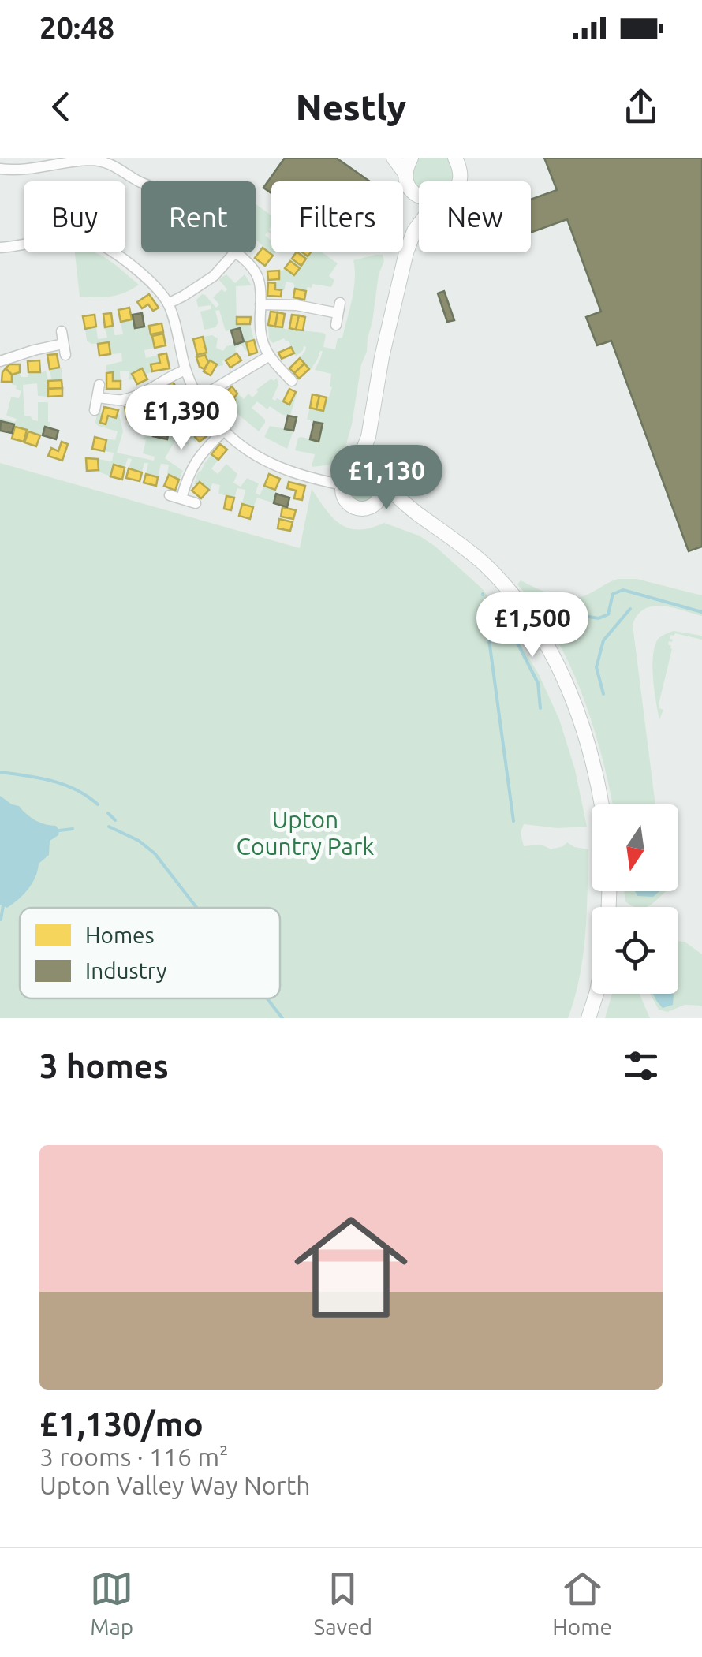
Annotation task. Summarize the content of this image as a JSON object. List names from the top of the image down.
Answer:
{
  "parks": ["Upton Country Park"],
  "legend": ["Homes", "Industry"],
  "north": "bottom",
  "page": {
    "status": "20:48",
    "header": "Nestly",
    "chip": [
      "Buy",
      "Rent",
      "Filters",
      "New"
    ],
    "price": ["£1,390", "£1,130", "£1,500"],
    "heading": "3 homes",
    "list": [
      {
        "name": "£1,130/mo",
        "note": "3 rooms · 116 m² · Upton Valley Way North"
      }
    ],
    "tabs": ["Map", "Saved", "Home"]
  }
}
